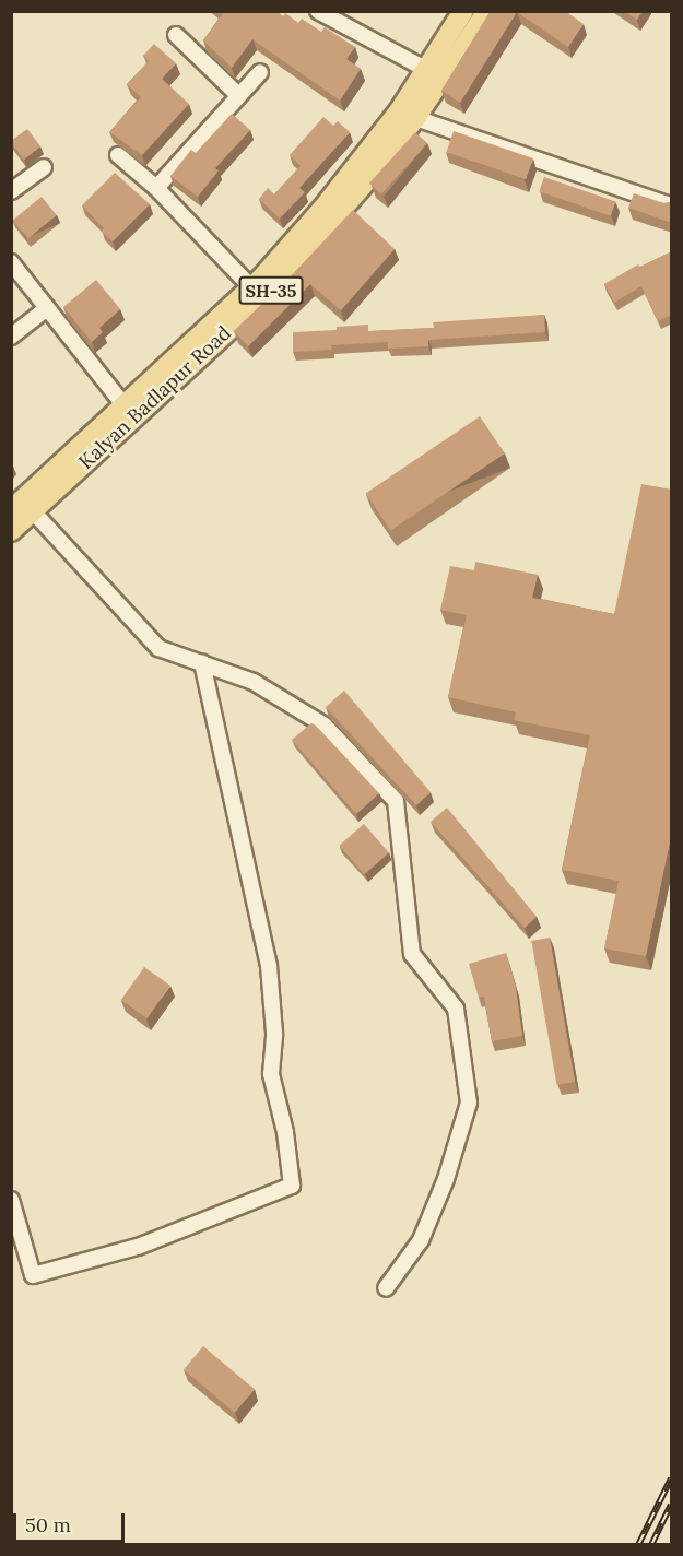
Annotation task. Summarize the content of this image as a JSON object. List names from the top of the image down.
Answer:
{
  "streets": {
    "main road": ["SH-35", "Kalyan Badlapur Road"]
  },
  "scale_bar": "50 m"
}
